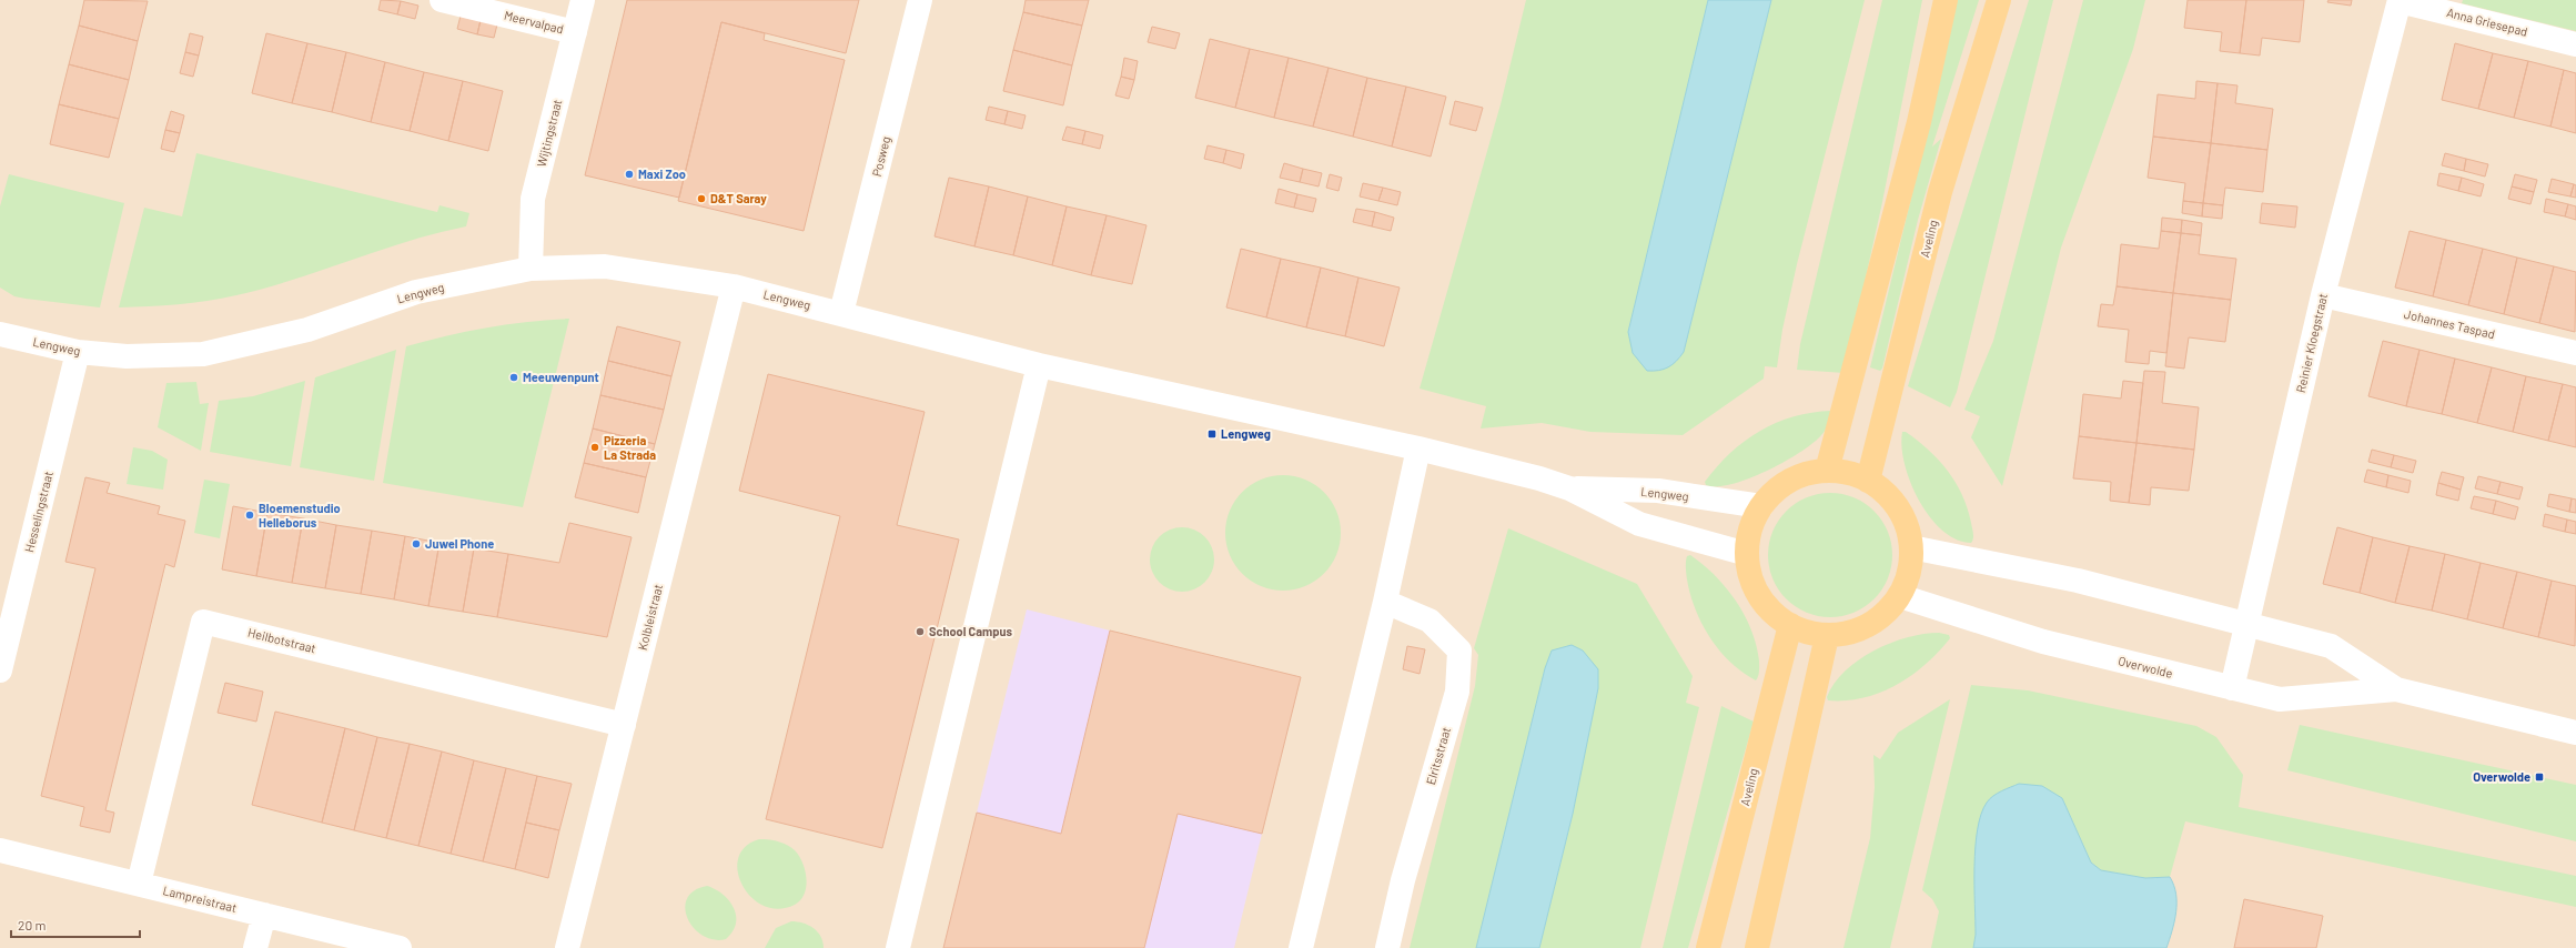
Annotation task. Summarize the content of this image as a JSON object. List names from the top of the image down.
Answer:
{
  "streets": {
    "main road": ["Aveling"],
    "street": [
      "Meervalpad",
      "Anna Griesepad",
      "Wijtingstraat",
      "Posweg",
      "Lengweg",
      "Johannes Taspad",
      "Reinier Kloegstraat",
      "Hesselingstraat",
      "Kolbleistraat",
      "Heilbotstraat",
      "Overwolde",
      "Elritsstraat",
      "Lampreistraat"
    ]
  },
  "crossings": [
    ["Meervalpad", "Wijtingstraat"],
    ["Anna Griesepad", "Reinier Kloegstraat"],
    ["Wijtingstraat", "Lengweg"],
    ["Posweg", "Lengweg"],
    ["Lengweg", "Hesselingstraat"],
    ["Lengweg", "Kolbleistraat"],
    ["Johannes Taspad", "Reinier Kloegstraat"],
    ["Reinier Kloegstraat", "Overwolde"],
    ["Kolbleistraat", "Heilbotstraat"],
    ["Heilbotstraat", "Lampreistraat"]
  ],
  "places": {
    "other": [
      "Maxi Zoo",
      "D&T Saray",
      "Meeuwenpunt",
      "Pizzeria La Strada",
      "Bloemenstudio Helleborus",
      "Juwel Phone",
      "School Campus"
    ],
    "transit": ["Lengweg", "Overwolde"]
  },
  "scale_bar": "20 m"
}
